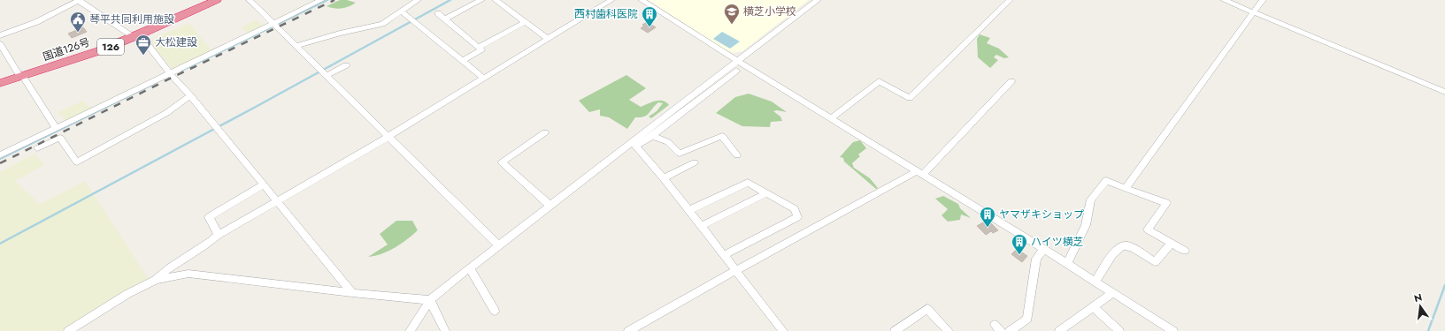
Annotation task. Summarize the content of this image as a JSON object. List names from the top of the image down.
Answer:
{
  "streets": {
    "highway": ["126", "国道126号"]
  },
  "places": {
    "school or university": ["横芝小学校"],
    "building": ["西村歯科医院", "ヤマザキショップ", "ハイツ横芝"],
    "public building": ["琴平共同利用施設"],
    "office": ["大松建設"]
  },
  "north": "top"
}
